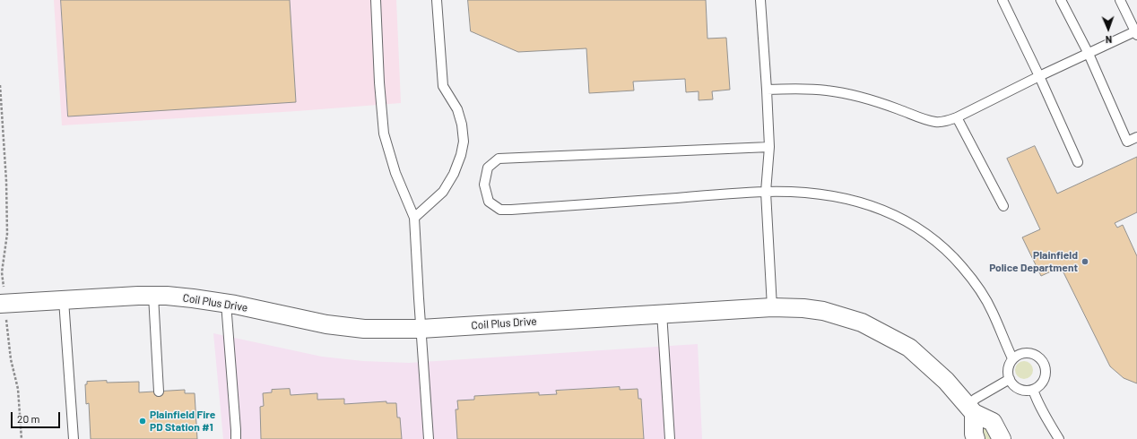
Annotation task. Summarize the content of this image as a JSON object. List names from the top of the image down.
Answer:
{
  "streets": {
    "street": ["Coil Plus Drive"]
  },
  "places": ["Plainfield Police Department", "Plainfield Fire PD Station #1"],
  "scale_bar": "20 m",
  "north": "bottom"
}
